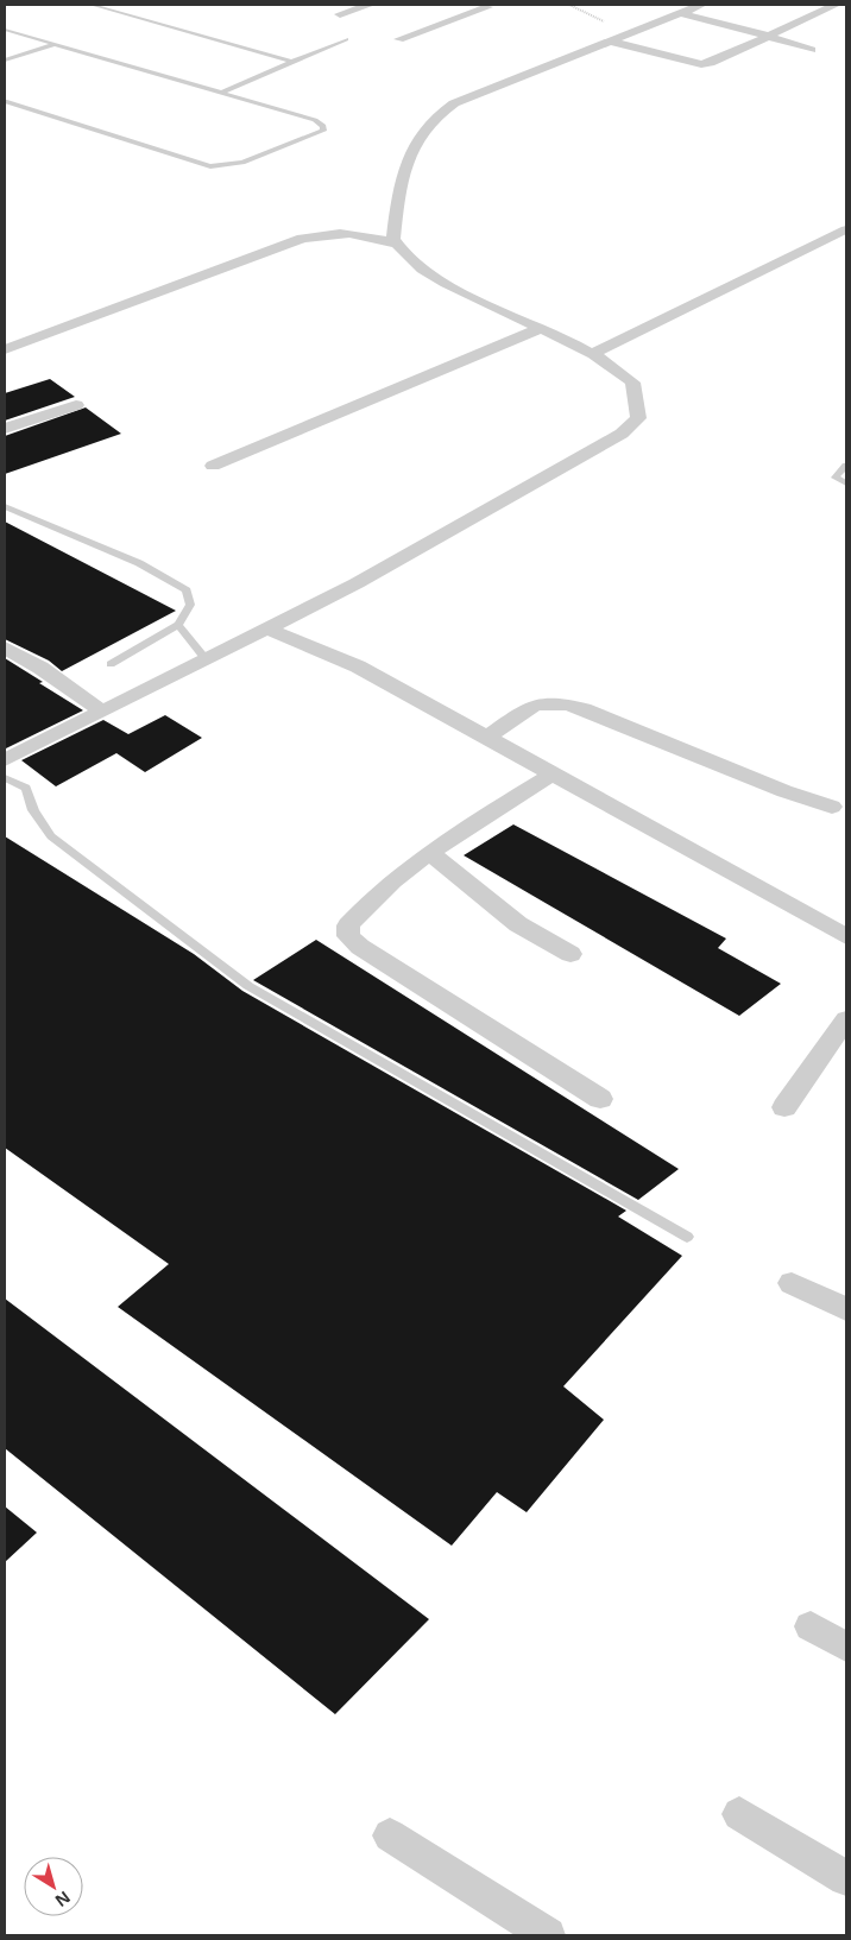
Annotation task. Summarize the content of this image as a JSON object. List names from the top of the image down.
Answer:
{
  "north": "bottom right"
}
